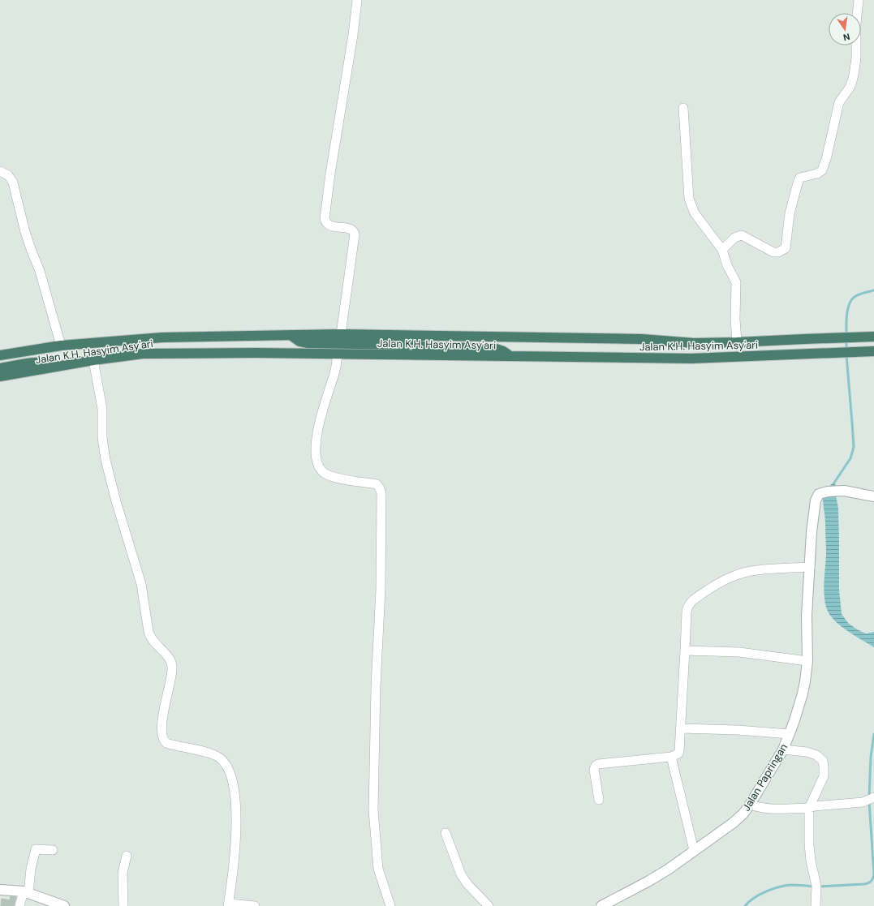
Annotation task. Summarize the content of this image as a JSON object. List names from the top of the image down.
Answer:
{
  "streets": {
    "highway": ["Jalan K.H. Hasyim Asy'ari"],
    "street": ["Jalan Papringan"]
  },
  "north": "bottom"
}
